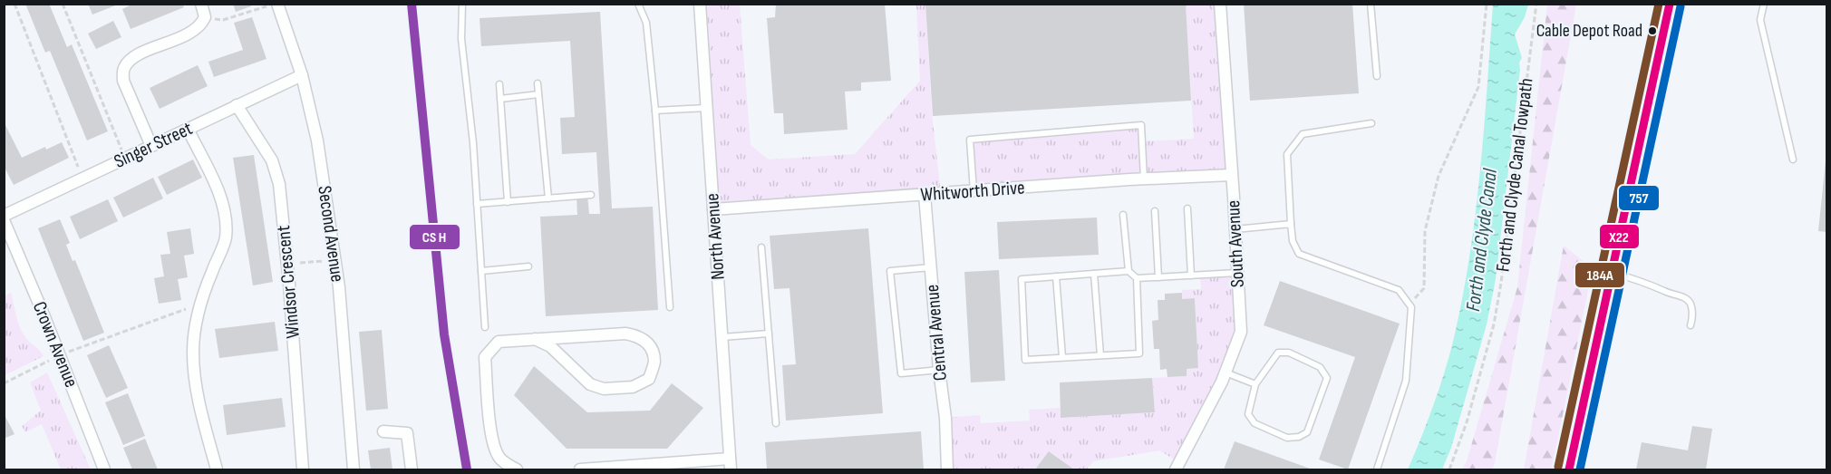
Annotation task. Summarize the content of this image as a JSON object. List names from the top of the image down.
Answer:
{
  "streets": {
    "street": [
      "Singer Street",
      "Whitworth Drive",
      "Second Avenue",
      "North Avenue",
      "South Avenue",
      "Windsor Crescent",
      "Central Avenue",
      "Crown Avenue"
    ],
    "path": ["Forth and Clyde Canal Towpath"]
  },
  "crossings": [
    ["Singer Street", "Second Avenue"],
    ["Singer Street", "Windsor Crescent"],
    ["Whitworth Drive", "North Avenue"],
    ["Whitworth Drive", "South Avenue"],
    ["Whitworth Drive", "Central Avenue"]
  ],
  "water": ["Forth and Clyde Canal"],
  "places": ["Cable Depot Road"],
  "lines": ["transit line X22", "transit line 184A", "transit line 757"]
}
